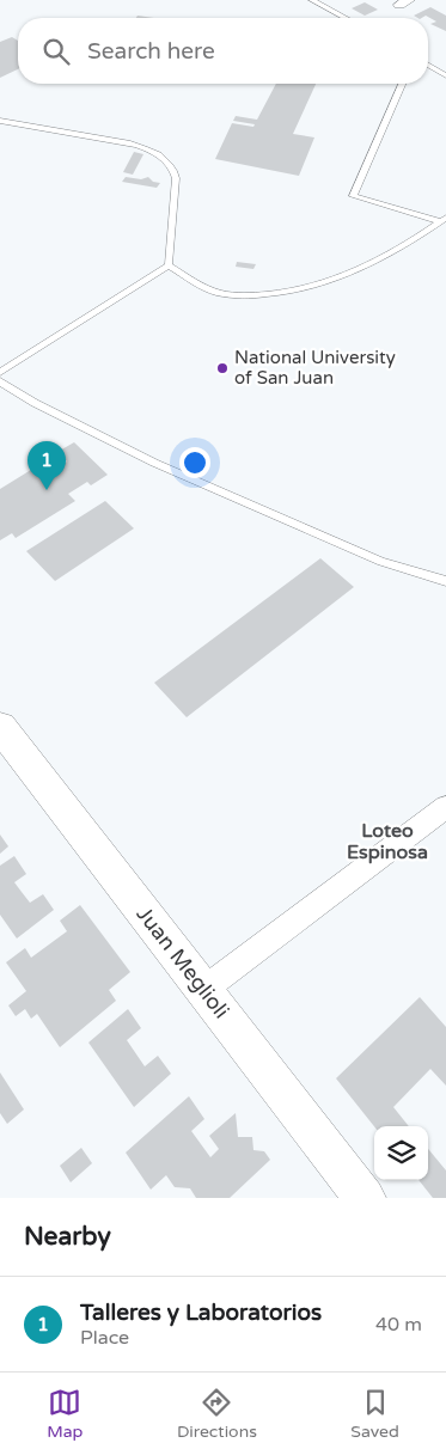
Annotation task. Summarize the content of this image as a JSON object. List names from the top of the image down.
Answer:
{
  "streets": {
    "main road": ["Juan Meglioli"]
  },
  "districts": ["Loteo Espinosa"],
  "places": ["National University of San Juan"],
  "page": {
    "search": "Search here",
    "pins": "1",
    "heading": "Nearby",
    "list": [
      {
        "mark": "1",
        "name": "Talleres y Laboratorios",
        "note": "Place",
        "value": "40 m"
      }
    ],
    "nav": ["Map", "Directions", "Saved"]
  }
}
